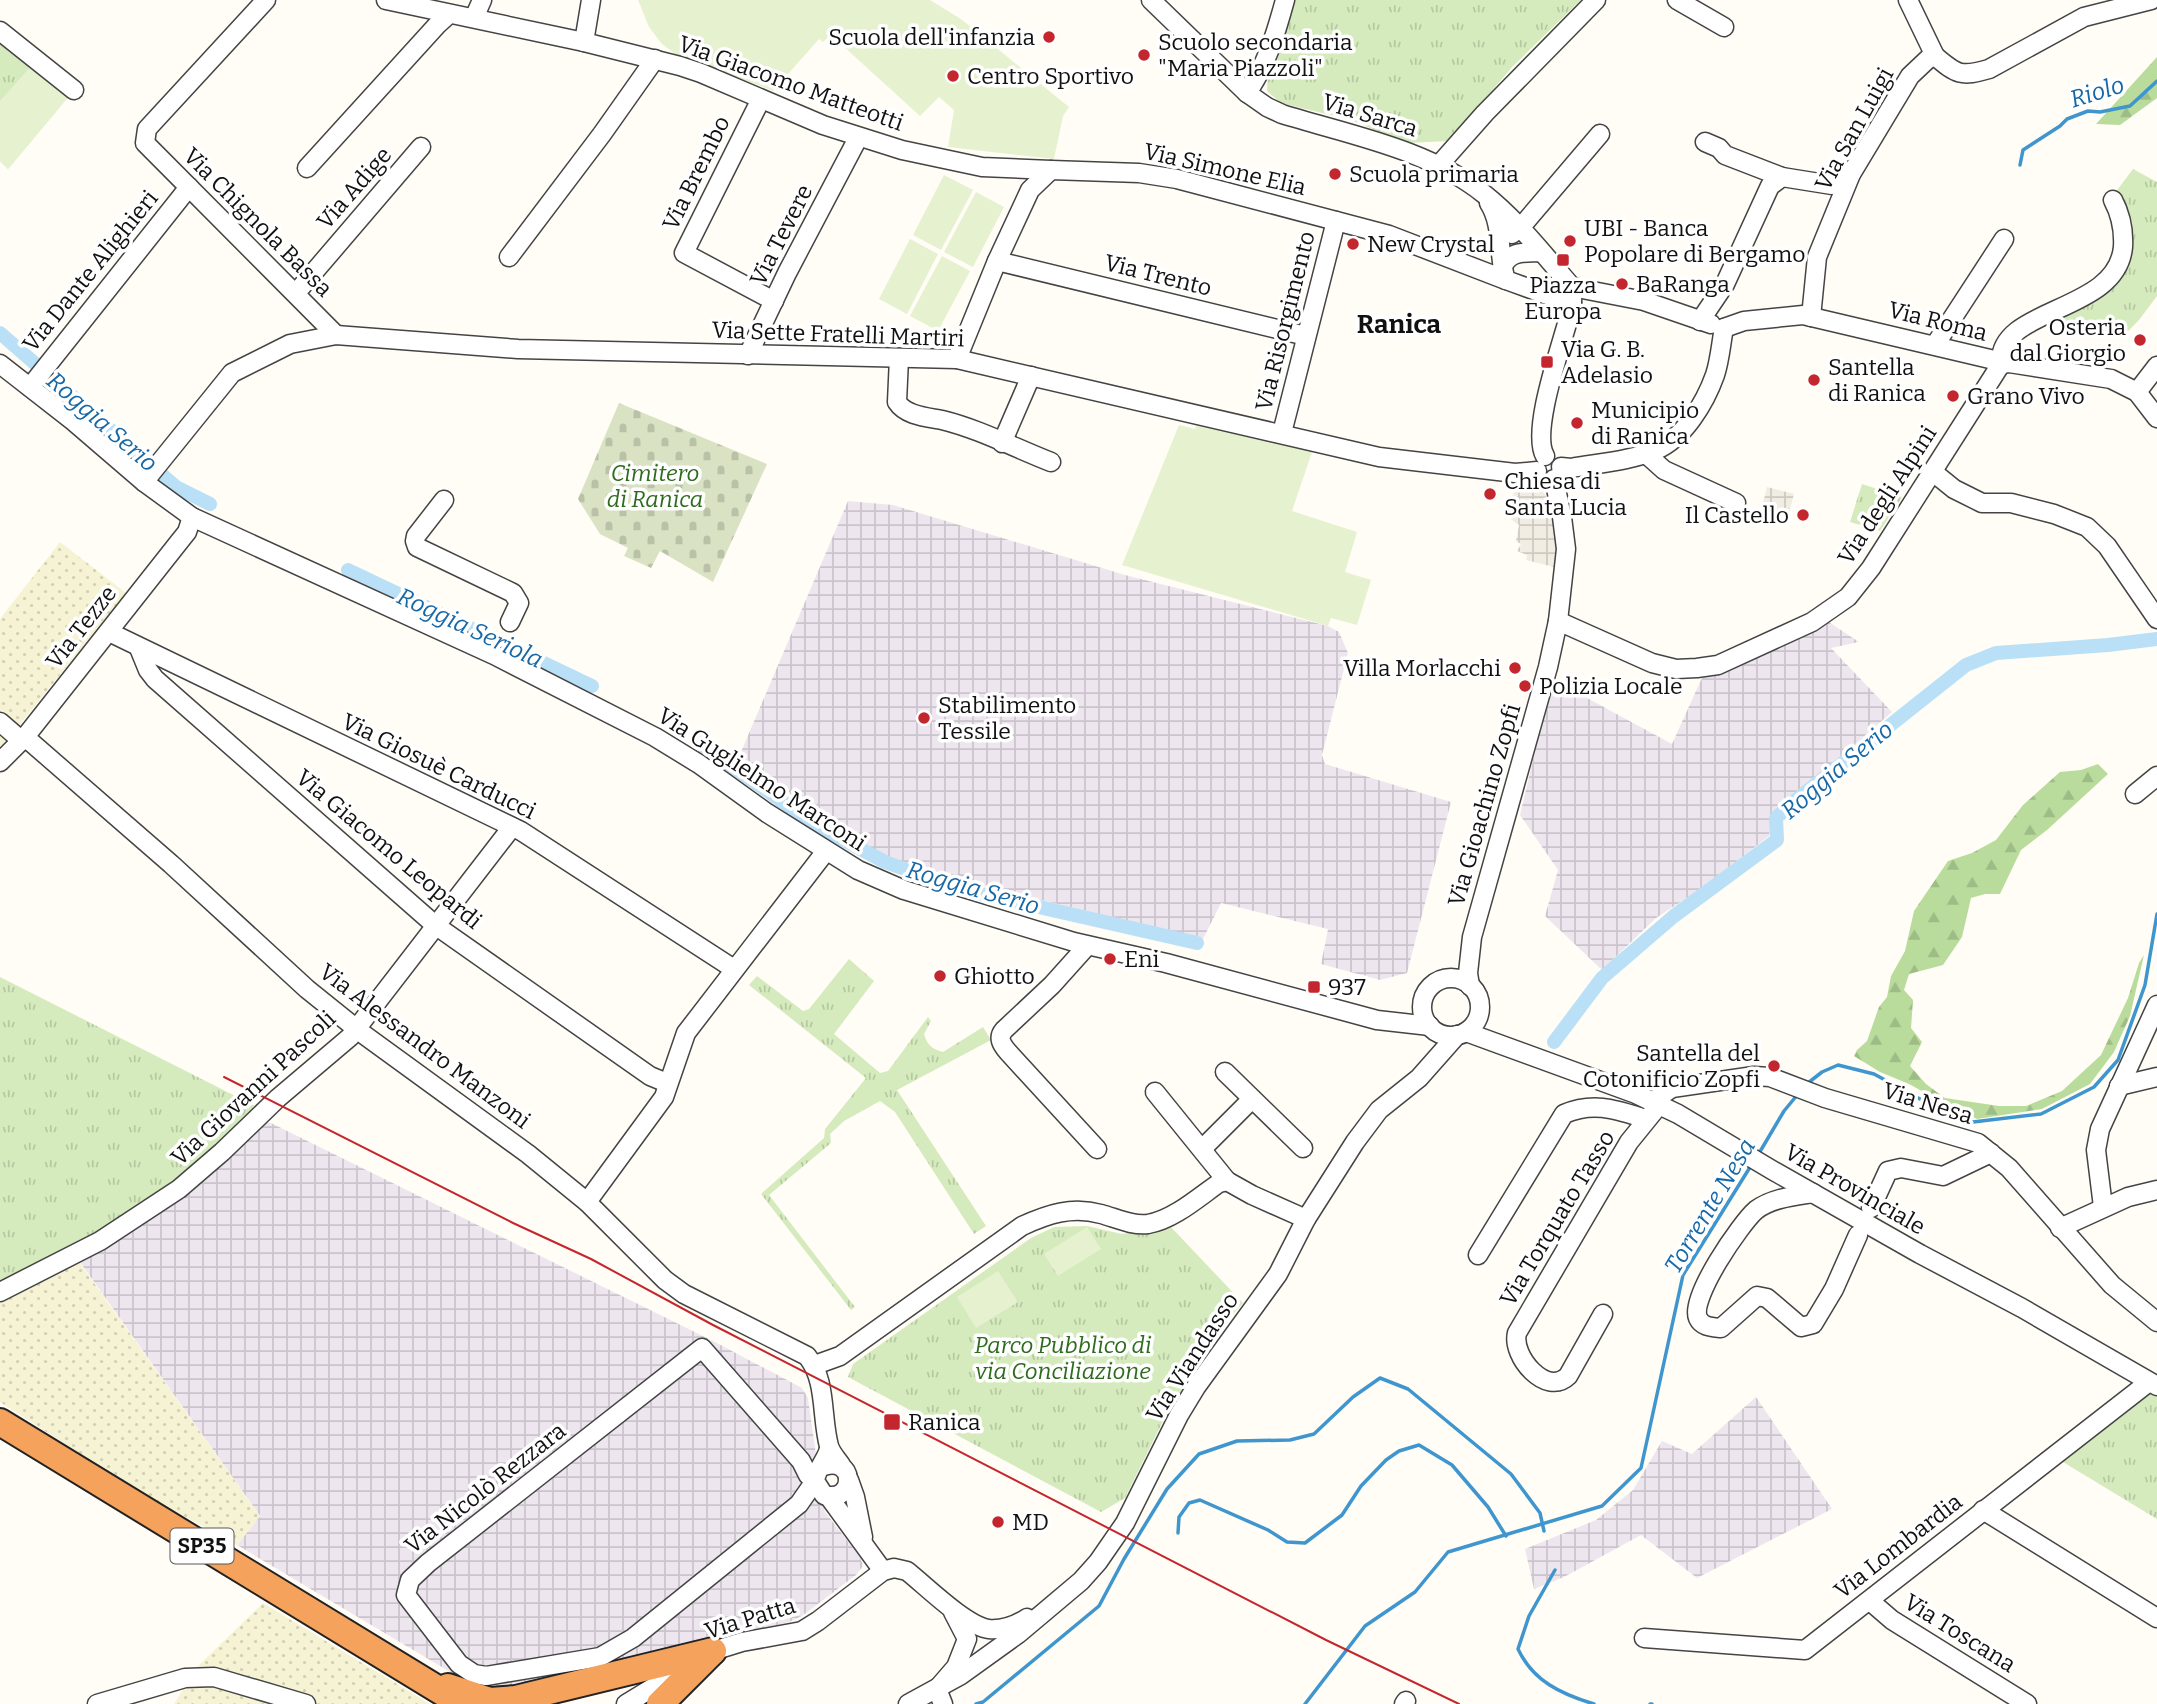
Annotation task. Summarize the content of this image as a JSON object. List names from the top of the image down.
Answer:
{
  "streets": {
    "highway": ["SP35"],
    "street": [
      "Via Giacomo Matteotti",
      "Via Sarca",
      "Via San Luigi",
      "Via Simone Elia",
      "Via Brembo",
      "Via Adige",
      "Via Chignola Bassa",
      "Via Tevere",
      "Via Dante Alighieri",
      "Via Trento",
      "Via Risorgimento",
      "Via Roma",
      "Via Sette Fratelli Martiri",
      "Via degli Alpini",
      "Via Tezze",
      "Via Giosuè Carducci",
      "Via Guglielmo Marconi",
      "Via Gioachino Zopfi",
      "Via Giacomo Leopardi",
      "Via Alessandro Manzoni",
      "Via Giovanni Pascoli",
      "Via Nesa",
      "Via Provinciale",
      "Via Torquato Tasso",
      "Via Viandasso",
      "Via Nicolò Rezzara",
      "Via Lombardia",
      "Via Patta",
      "Via Toscana"
    ]
  },
  "crossings": [
    ["Via Giacomo Matteotti", "Via Simone Elia"],
    ["Via Giacomo Matteotti", "Via Brembo"],
    ["Via Giacomo Matteotti", "Via Tevere"],
    ["Via San Luigi", "Via Roma"],
    ["Via Simone Elia", "Via Risorgimento"],
    ["Via Brembo", "Via Tevere"],
    ["Via Adige", "Via Chignola Bassa"],
    ["Via Chignola Bassa", "Via Dante Alighieri"],
    ["Via Chignola Bassa", "Via Sette Fratelli Martiri"],
    ["Via Tevere", "Via Sette Fratelli Martiri"],
    ["Via Dante Alighieri", "Via Guglielmo Marconi"],
    ["Via Trento", "Via Risorgimento"],
    ["Via Risorgimento", "Via Sette Fratelli Martiri"],
    ["Via Roma", "Via Sette Fratelli Martiri"],
    ["Via Roma", "Via degli Alpini"],
    ["Via Sette Fratelli Martiri", "Via Guglielmo Marconi"],
    ["Via Sette Fratelli Martiri", "Via Gioachino Zopfi"],
    ["Via degli Alpini", "Via Gioachino Zopfi"],
    ["Via Tezze", "Via Giosuè Carducci"],
    ["Via Tezze", "Via Guglielmo Marconi"],
    ["Via Tezze", "Via Alessandro Manzoni"],
    ["Via Giosuè Carducci", "Via Giacomo Leopardi"],
    ["Via Giosuè Carducci", "Via Giovanni Pascoli"],
    ["Via Guglielmo Marconi", "Via Gioachino Zopfi"],
    ["Via Guglielmo Marconi", "Via Provinciale"],
    ["Via Guglielmo Marconi", "Via Viandasso"],
    ["Via Gioachino Zopfi", "Via Provinciale"],
    ["Via Gioachino Zopfi", "Via Viandasso"],
    ["Via Giacomo Leopardi", "Via Giovanni Pascoli"],
    ["Via Alessandro Manzoni", "Via Giovanni Pascoli"],
    ["Via Nesa", "Via Provinciale"],
    ["Via Nesa", "Via Torquato Tasso"],
    ["Via Provinciale", "Via Torquato Tasso"],
    ["Via Provinciale", "Via Viandasso"],
    ["Via Provinciale", "Via Lombardia"],
    ["Via Lombardia", "Via Toscana"]
  ],
  "districts": ["Ranica"],
  "water": [
    "Riolo",
    "Roggia Serio",
    "Roggia Seriola",
    "Torrente Nesa"
  ],
  "parks": ["Cimitero di Ranica", "Parco Pubblico di via Conciliazione"],
  "places": {
    "other": [
      "Scuola dell'infanzia",
      "Scuolo secondaria \"Maria Piazzoli\"",
      "Centro Sportivo",
      "Scuola primaria",
      "UBI - Banca Popolare di Bergamo",
      "New Crystal",
      "BaRanga",
      "Osteria dal Giorgio",
      "Santella di Ranica",
      "Grano Vivo",
      "Municipio di Ranica",
      "Chiesa di Santa Lucia",
      "Il Castello",
      "Villa Morlacchi",
      "Polizia Locale",
      "Stabilimento Tessile",
      "Eni",
      "Ghiotto",
      "Santella del Cotonificio Zopfi",
      "MD"
    ],
    "transit": [
      "Piazza Europa",
      "Via G. B. Adelasio",
      "937",
      "Ranica"
    ]
  }
}
